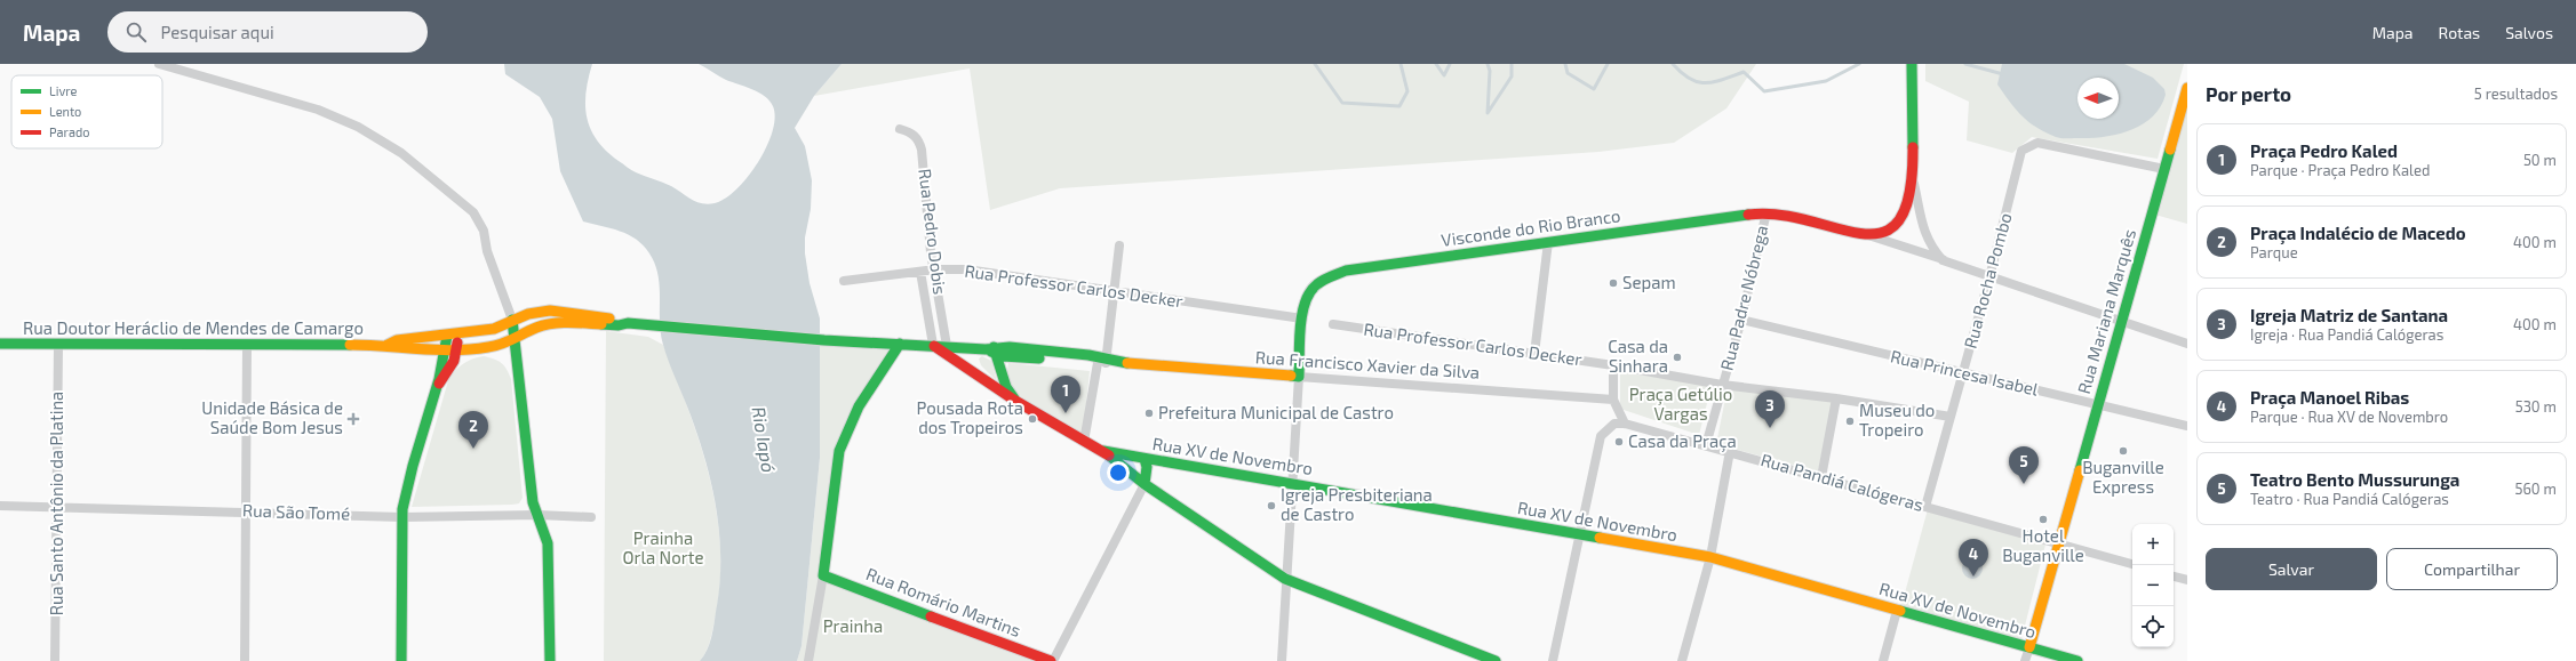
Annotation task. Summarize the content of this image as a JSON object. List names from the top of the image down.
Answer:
{
  "streets": {
    "street": [
      "Visconde do Rio Branco",
      "Rua Pedro Dobis",
      "Rua Rocha Pombo",
      "Rua Professor Carlos Decker",
      "Rua Padre Nóbrega",
      "Rua Mariana Marquês",
      "Rua Doutor Heráclio de Mendes de Camargo",
      "Rua Francisco Xavier da Silva",
      "Rua Princesa Isabel",
      "Rua XV de Novembro",
      "Rua Pandiá Calógeras",
      "Rua Santo Antônio da Platina",
      "Rua São Tomé",
      "Rua Romário Martins"
    ]
  },
  "crossings": [
    ["Visconde do Rio Branco", "Rua Professor Carlos Decker"],
    ["Visconde do Rio Branco", "Rua Padre Nóbrega"],
    ["Rua Pedro Dobis", "Rua Professor Carlos Decker"],
    ["Rua Pedro Dobis", "Rua Francisco Xavier da Silva"],
    ["Rua Rocha Pombo", "Rua Mariana Marquês"],
    ["Rua Rocha Pombo", "Rua Princesa Isabel"],
    ["Rua Rocha Pombo", "Rua Pandiá Calógeras"],
    ["Rua Padre Nóbrega", "Rua Princesa Isabel"],
    ["Rua Mariana Marquês", "Rua Princesa Isabel"],
    ["Rua Mariana Marquês", "Rua XV de Novembro"],
    ["Rua Mariana Marquês", "Rua Pandiá Calógeras"],
    ["Rua Doutor Heráclio de Mendes de Camargo", "Rua Francisco Xavier da Silva"],
    ["Rua Doutor Heráclio de Mendes de Camargo", "Rua Santo Antônio da Platina"],
    ["Rua Santo Antônio da Platina", "Rua São Tomé"]
  ],
  "water": ["Rio Iapó"],
  "parks": ["Praça Getúlio Vargas", "Prainha Orla Norte", "Prainha"],
  "places": {
    "other": [
      "Sepam",
      "Casa da Sinhara",
      "Prefeitura Municipal de Castro",
      "Pousada Rota dos Tropeiros",
      "Museu do Tropeiro",
      "Casa da Praça",
      "Buganville Express",
      "Igreja Presbiteriana de Castro",
      "Hotel Buganville"
    ],
    "health": ["Unidade Básica de Saúde Bom Jesus"]
  },
  "legend": ["Livre", "Lento", "Parado"],
  "north": "left",
  "page": {
    "header": "Mapa",
    "search": "Pesquisar aqui",
    "nav": ["Mapa", "Rotas", "Salvos"],
    "heading": ["Por perto", "5 resultados"],
    "list": [
      {
        "mark": "1",
        "name": "Praça Pedro Kaled",
        "note": "Parque · Praça Pedro Kaled",
        "value": "50 m"
      },
      {
        "mark": "2",
        "name": "Praça Indalécio de Macedo",
        "note": "Parque",
        "value": "400 m"
      },
      {
        "mark": "3",
        "name": "Igreja Matriz de Santana",
        "note": "Igreja · Rua Pandiá Calógeras",
        "value": "400 m"
      },
      {
        "mark": "4",
        "name": "Praça Manoel Ribas",
        "note": "Parque · Rua XV de Novembro",
        "value": "530 m"
      },
      {
        "mark": "5",
        "name": "Teatro Bento Mussurunga",
        "note": "Teatro · Rua Pandiá Calógeras",
        "value": "560 m"
      }
    ],
    "pins": [
      "1",
      "3",
      "2",
      "5",
      "4"
    ],
    "map_buttons": ["+", "−"],
    "buttons": ["Salvar", "Compartilhar"]
  }
}
